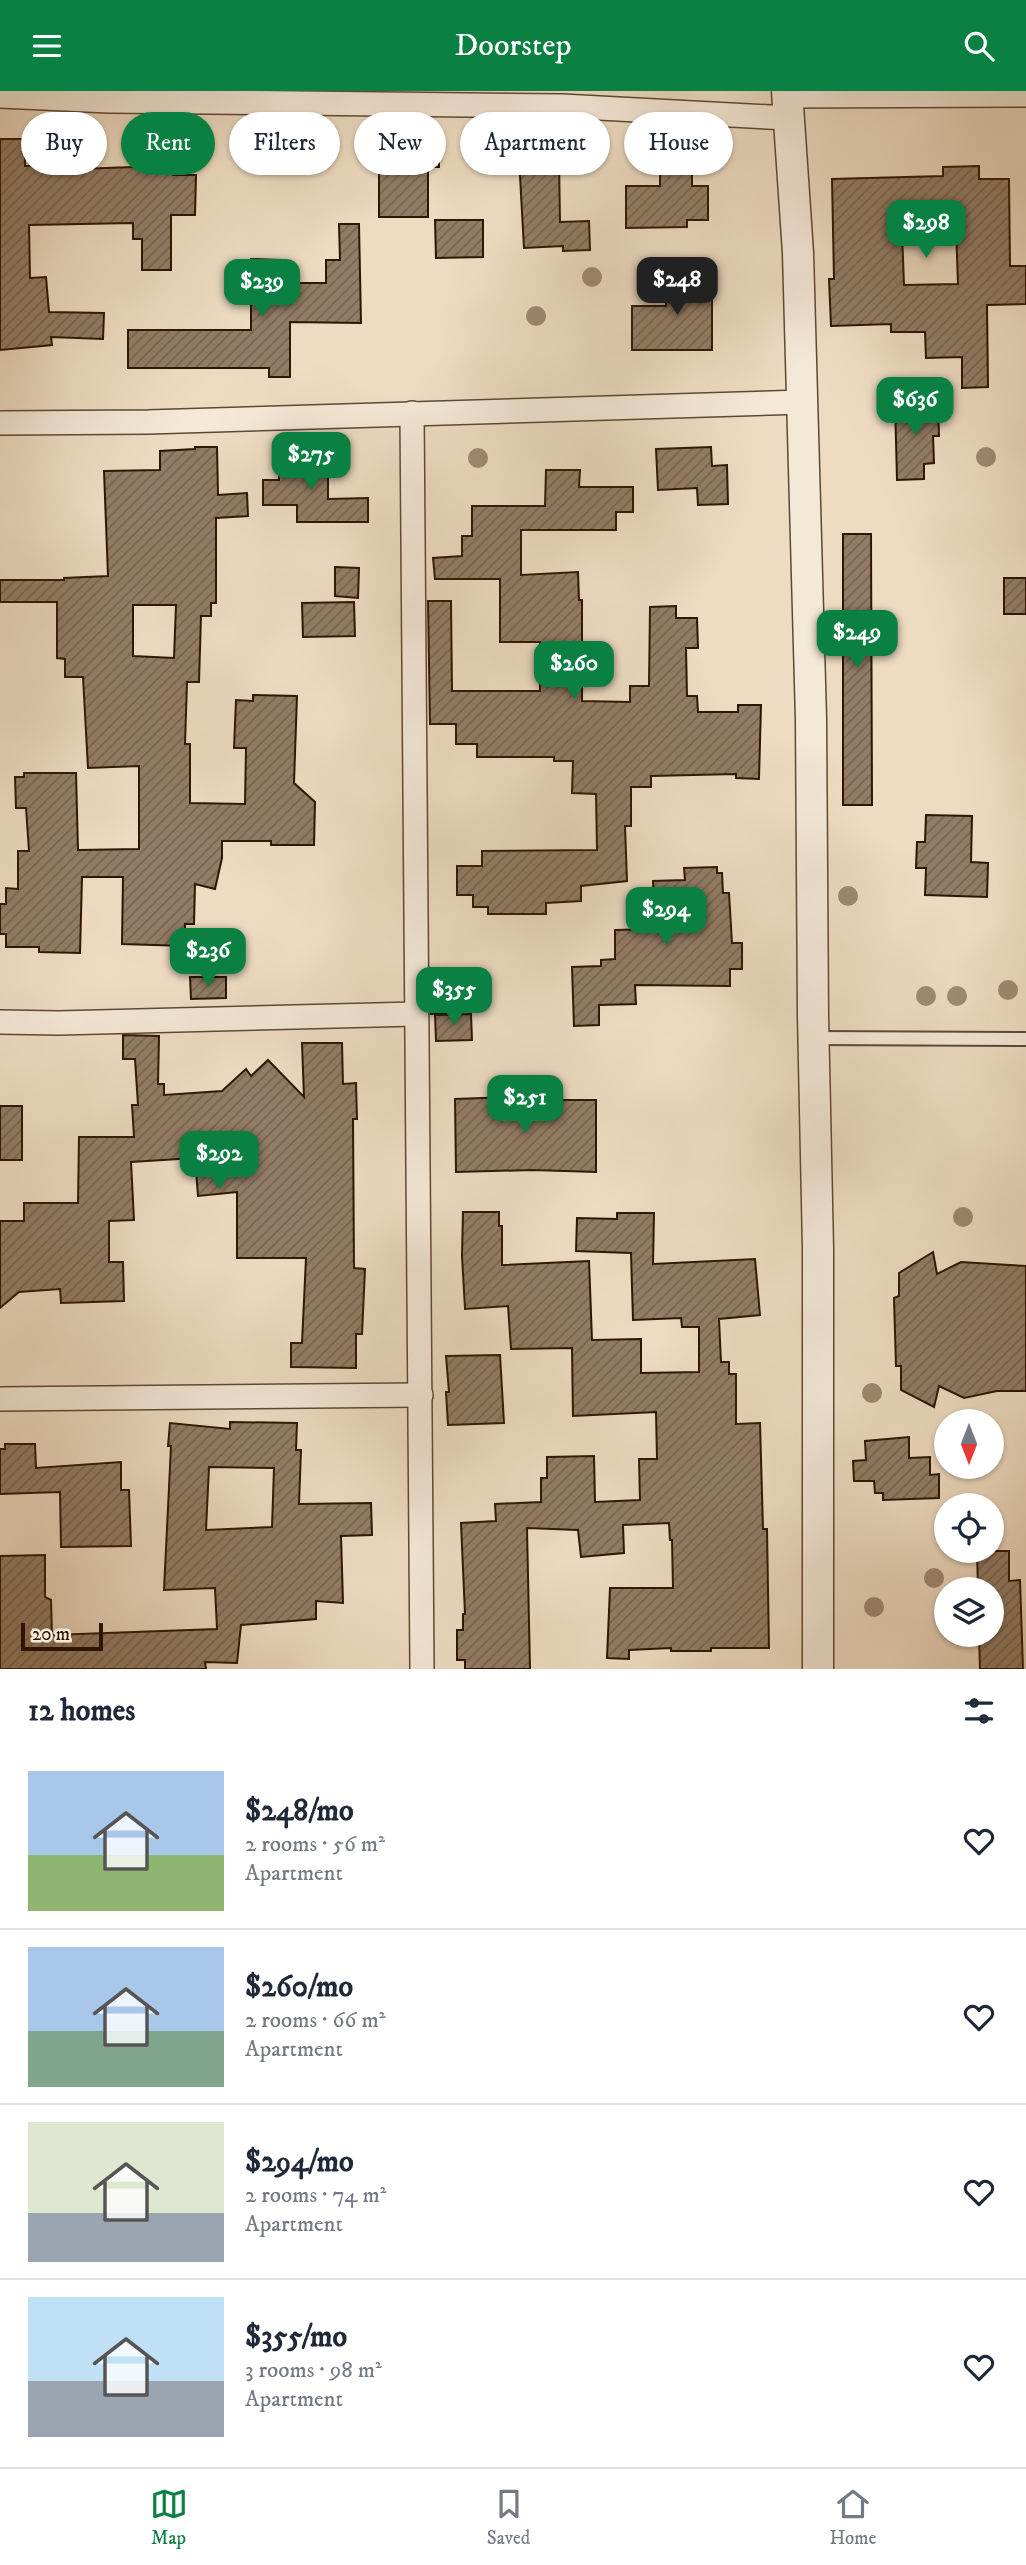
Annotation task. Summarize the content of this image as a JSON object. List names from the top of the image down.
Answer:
{
  "scale_bar": "20 m",
  "north": "bottom",
  "page": {
    "header": "Doorstep",
    "chip": [
      "Buy",
      "Rent",
      "Filters",
      "New",
      "Apartment",
      "House"
    ],
    "price": [
      "$298",
      "$248",
      "$239",
      "$636",
      "$275",
      "$249",
      "$260",
      "$294",
      "$236",
      "$355",
      "$251",
      "$292"
    ],
    "scale": "20 m",
    "heading": "12 homes",
    "list": [
      {
        "name": "$248/mo",
        "note": "2 rooms · 56 m² · Apartment"
      },
      {
        "name": "$260/mo",
        "note": "2 rooms · 66 m² · Apartment"
      },
      {
        "name": "$294/mo",
        "note": "2 rooms · 74 m² · Apartment"
      },
      {
        "name": "$355/mo",
        "note": "3 rooms · 98 m² · Apartment"
      }
    ],
    "tabs": ["Map", "Saved", "Home"]
  }
}
